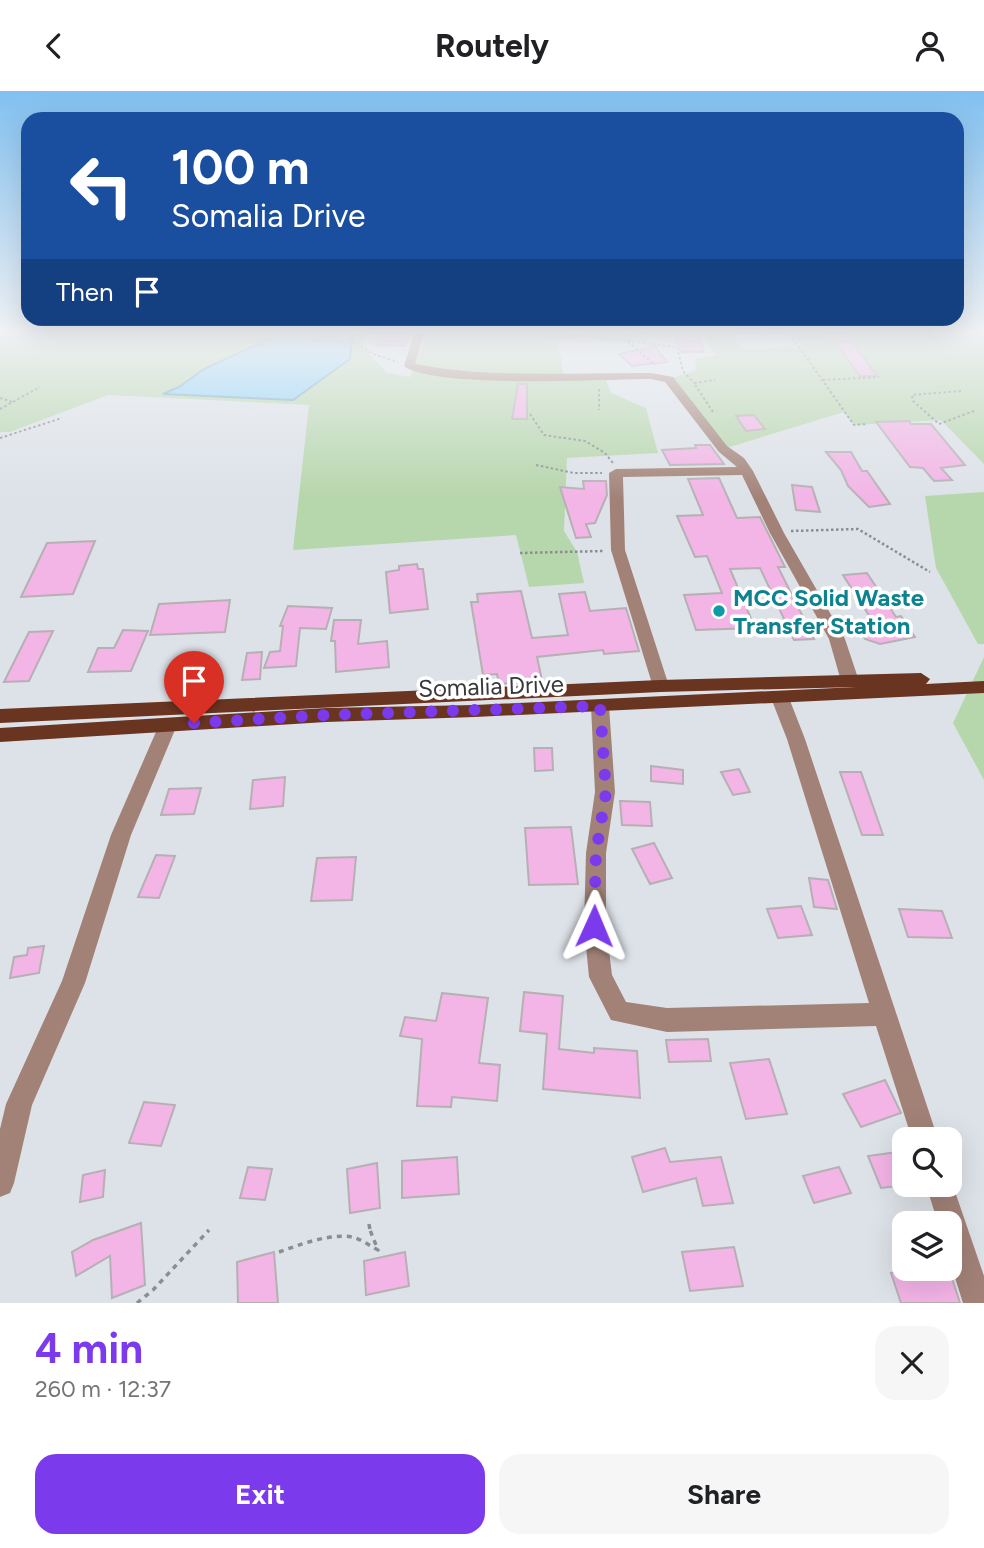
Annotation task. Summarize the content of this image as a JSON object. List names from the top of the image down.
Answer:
{
  "streets": {
    "main road": ["Somalia Drive"]
  },
  "places": ["MCC Solid Waste Transfer Station"],
  "page": {
    "header": "Routely",
    "turn": ["100 m", "Somalia Drive"],
    "then": "Then",
    "heading": ["4 min", "260 m · 12:37"],
    "buttons": ["Exit", "Share"]
  }
}
